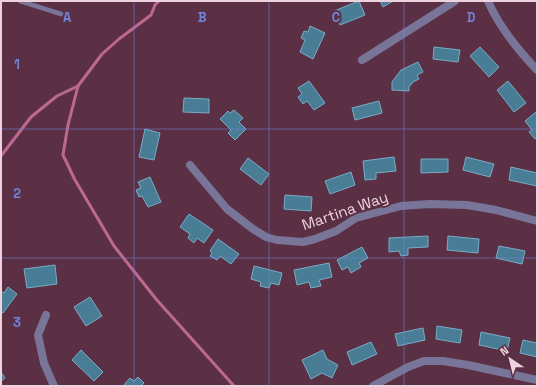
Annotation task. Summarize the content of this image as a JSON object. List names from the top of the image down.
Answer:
{
  "streets": {
    "street": ["Martina Way"]
  },
  "north": "top left",
  "grid": {
    "columns": [
      "A",
      "B",
      "C",
      "D"
    ],
    "rows": ["1", "2", "3"]
  }
}
